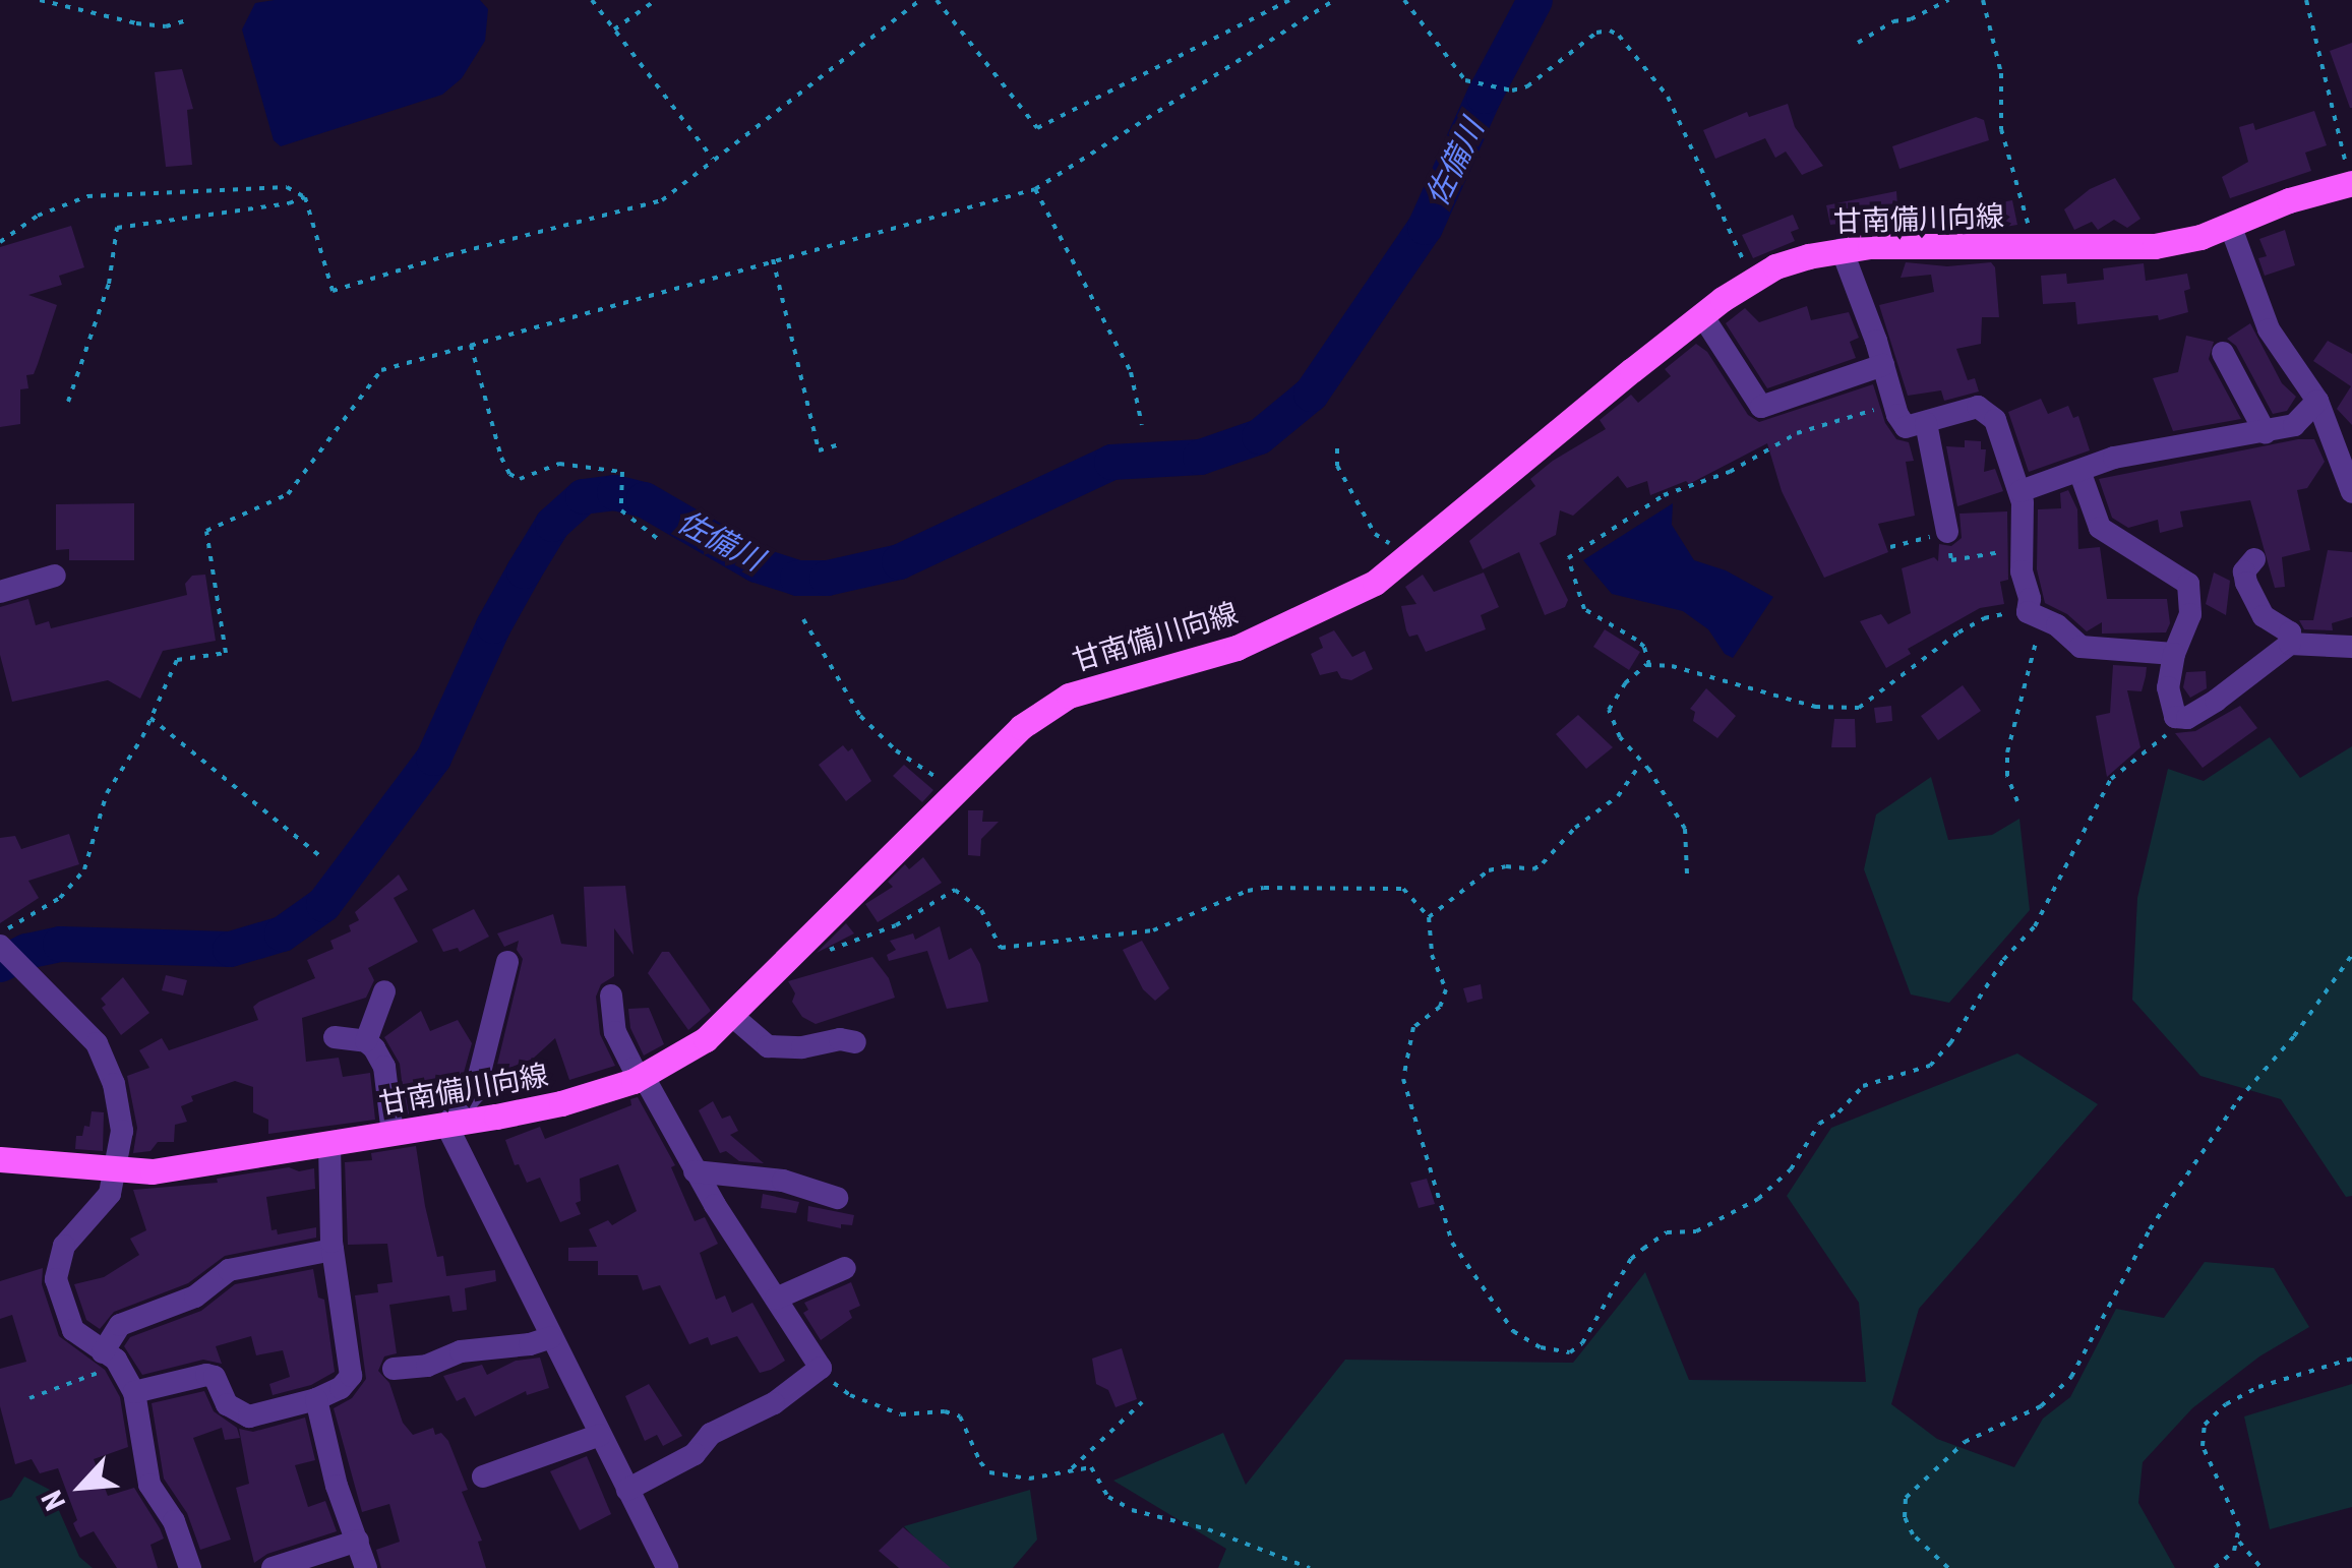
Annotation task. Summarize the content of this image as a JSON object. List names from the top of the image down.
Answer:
{
  "streets": {
    "main road": ["甘南備川向線"]
  },
  "water": ["佐備川"],
  "north": "bottom left"
}
